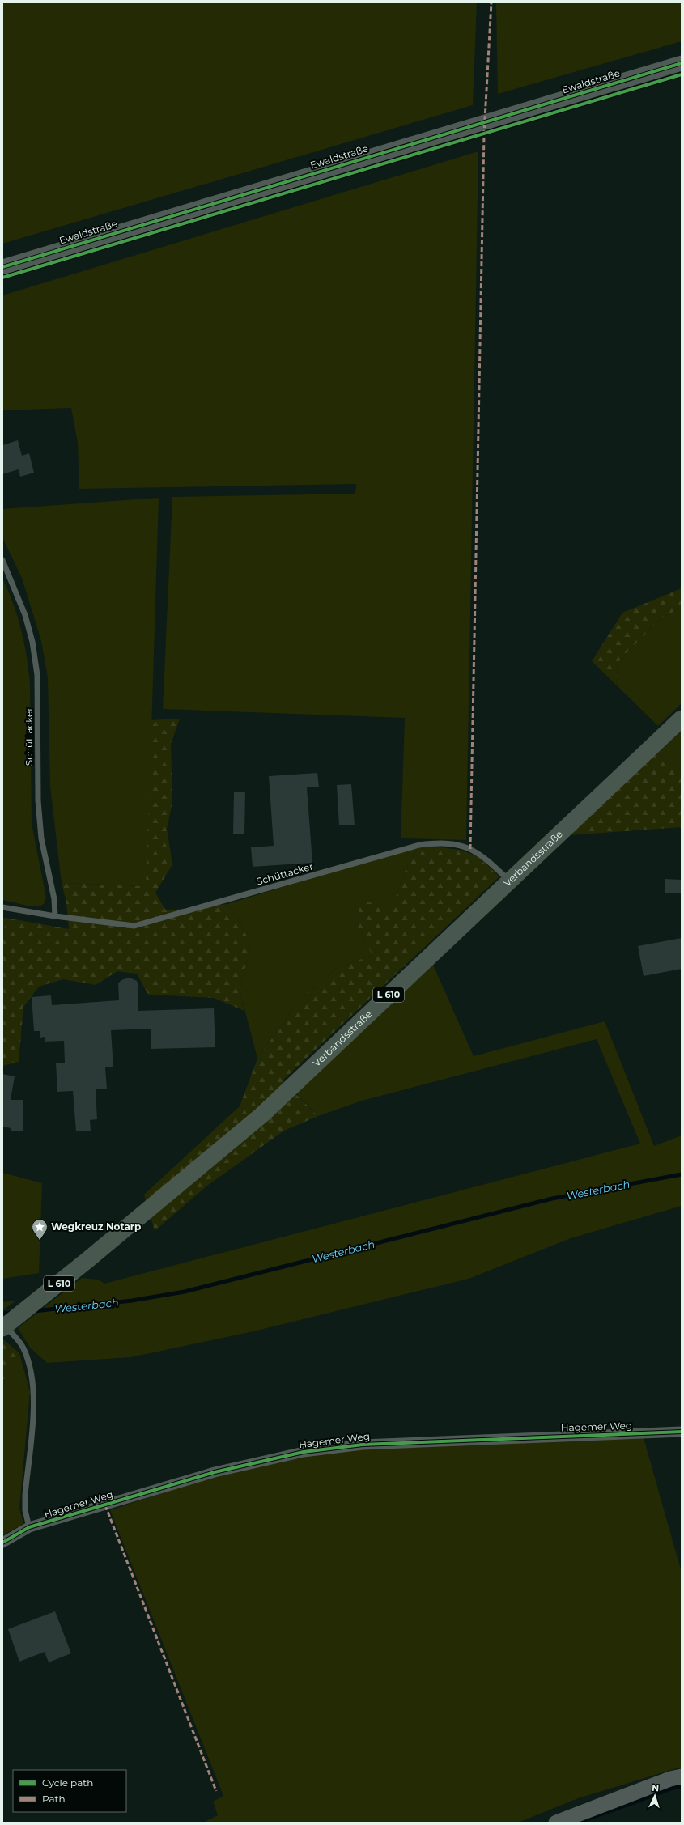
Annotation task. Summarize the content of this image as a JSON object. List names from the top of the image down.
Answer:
{
  "streets": {
    "main road": ["Verbandsstraße", "L 610"],
    "street": ["Ewaldstraße", "Hagemer Weg"],
    "lane": ["Schüttacker"]
  },
  "crossings": [
    ["Schüttacker", "Verbandsstraße"]
  ],
  "water": ["Westerbach"],
  "places": {
    "place": ["Wegkreuz Notarp"]
  },
  "legend": ["Cycle path", "Path"],
  "north": "top"
}
